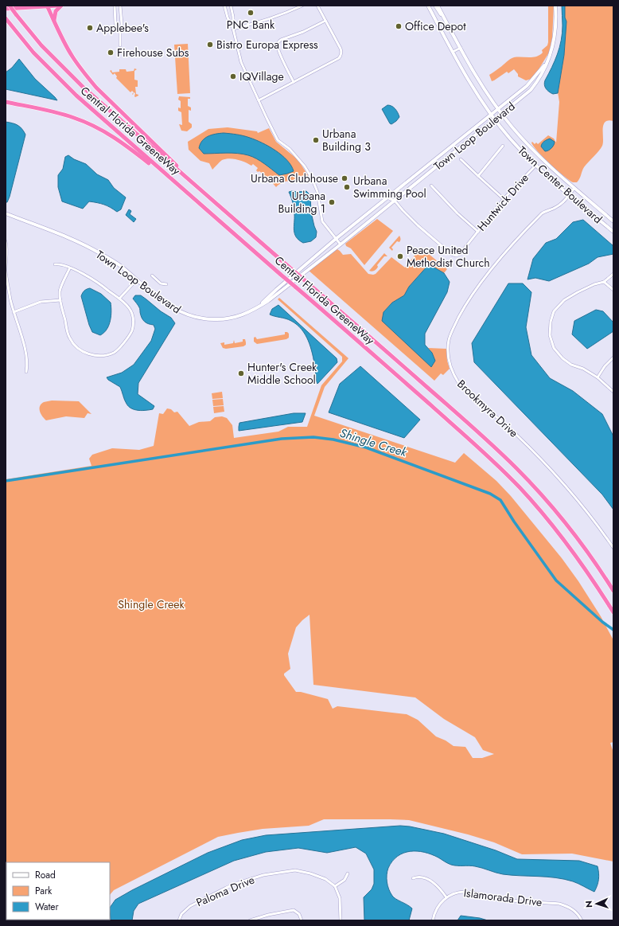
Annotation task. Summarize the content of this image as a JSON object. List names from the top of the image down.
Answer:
{
  "streets": {
    "highway": ["Central Florida GreeneWay"],
    "street": [
      "Town Loop Boulevard",
      "Town Center Boulevard",
      "Huntwick Drive",
      "Brookmyra Drive",
      "Paloma Drive",
      "Islamorada Drive"
    ]
  },
  "crossings": [
    ["Town Loop Boulevard", "Town Center Boulevard"],
    ["Town Loop Boulevard", "Huntwick Drive"],
    ["Town Center Boulevard", "Huntwick Drive"],
    ["Town Center Boulevard", "Brookmyra Drive"]
  ],
  "water": ["Shingle Creek"],
  "parks": ["Shingle Creek"],
  "places": [
    "PNC Bank",
    "Office Depot",
    "Applebee's",
    "Bistro Europa Express",
    "Firehouse Subs",
    "IQVillage",
    "Urbana Building 3",
    "Urbana Clubhouse",
    "Urbana Swimming Pool",
    "Urbana Building 1",
    "Peace United Methodist Church",
    "Hunter's Creek Middle School"
  ],
  "legend": ["Road", "Park", "Water"],
  "north": "left"
}
